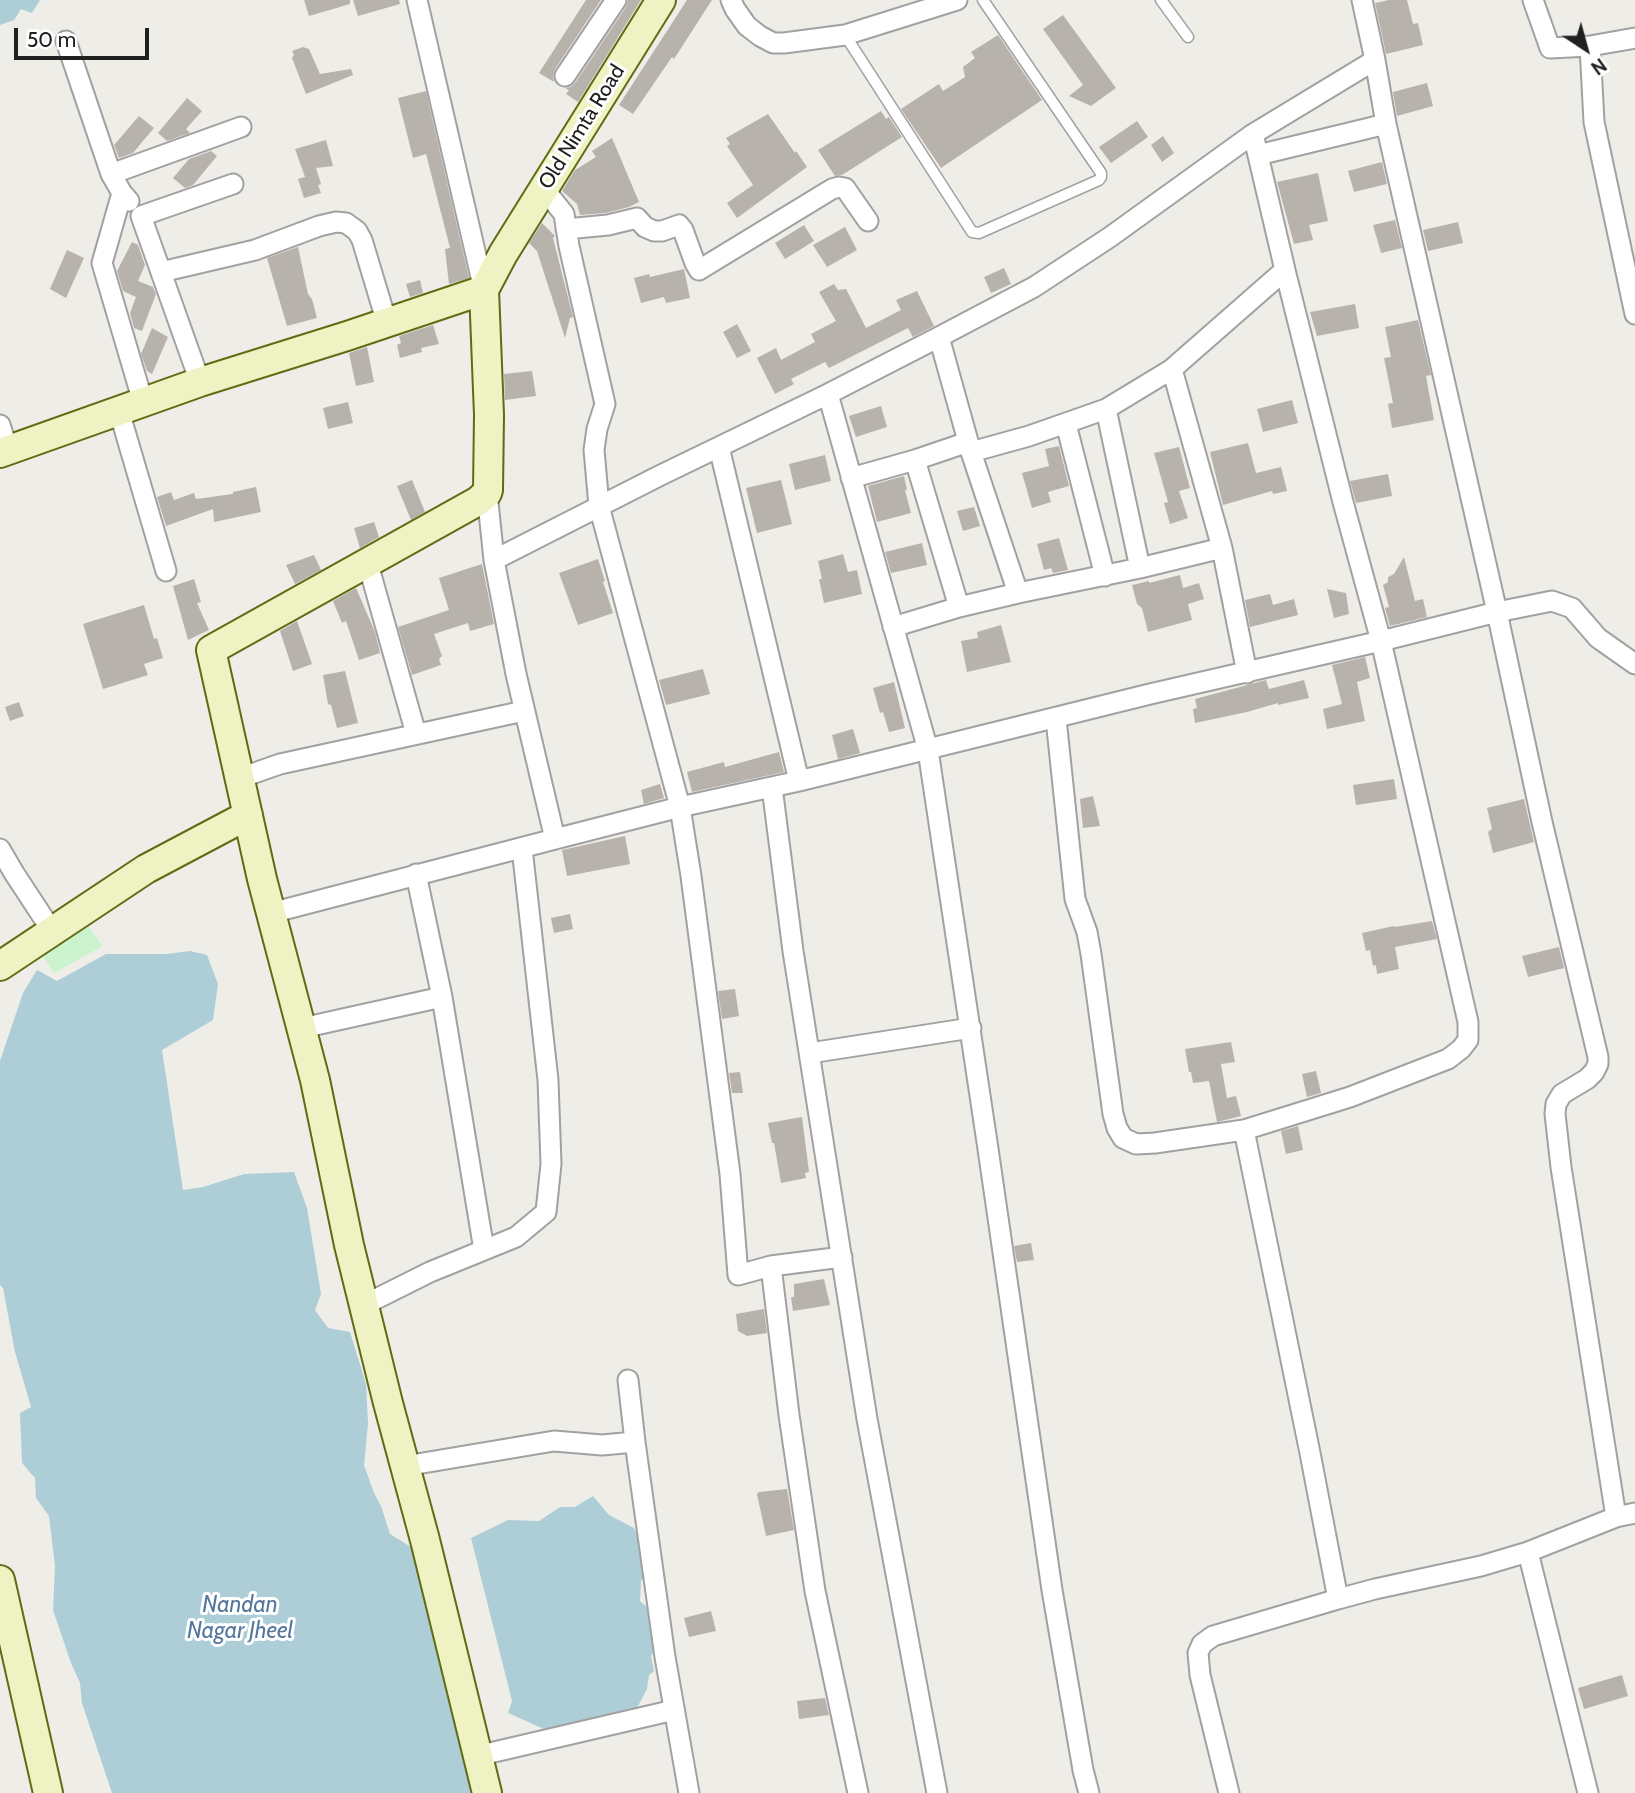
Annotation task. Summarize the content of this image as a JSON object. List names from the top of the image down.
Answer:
{
  "streets": {
    "street": ["Old Nimta Road"]
  },
  "water": ["Nandan Nagar Jheel"],
  "scale_bar": "50 m",
  "north": "bottom right"
}
